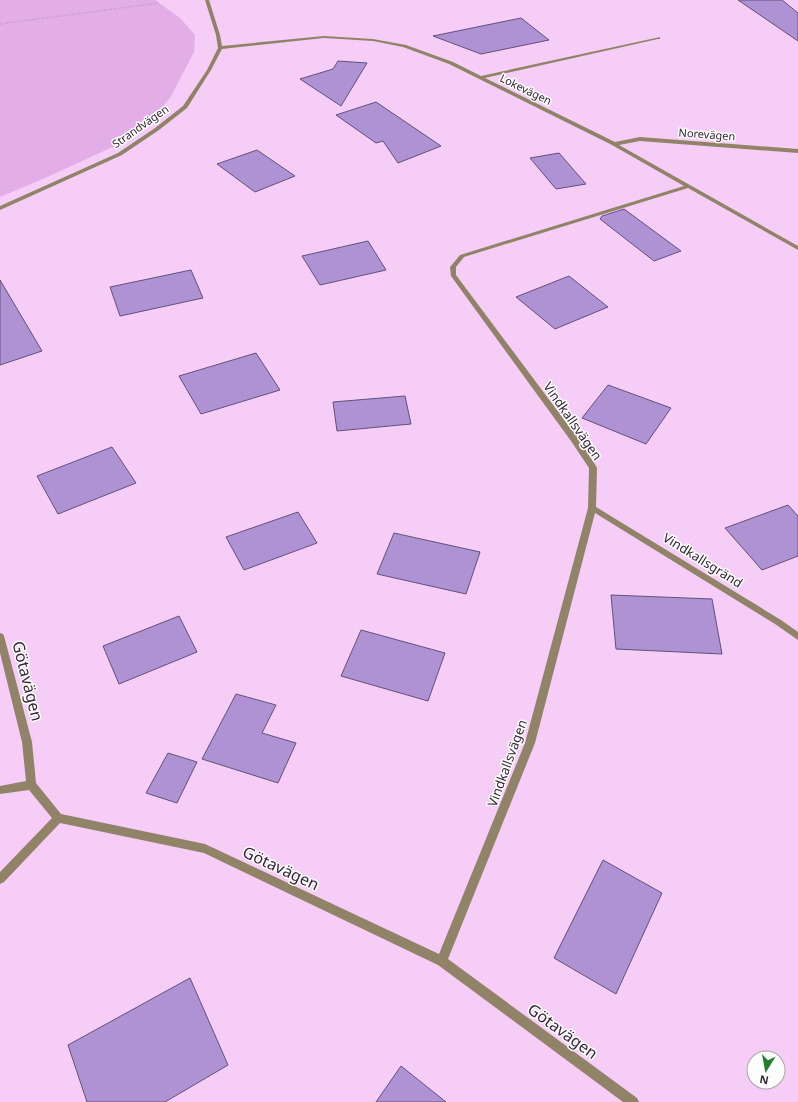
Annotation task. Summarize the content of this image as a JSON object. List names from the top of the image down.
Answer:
{
  "streets": {
    "street": [
      "Lokevägen",
      "Strandvägen",
      "Norevägen",
      "Vindkallsvägen",
      "Vindkallsgränd",
      "Götavägen"
    ]
  },
  "crossings": [
    ["Lokevägen", "Strandvägen"],
    ["Lokevägen", "Norevägen"],
    ["Lokevägen", "Vindkallsvägen"],
    ["Vindkallsvägen", "Vindkallsgränd"],
    ["Vindkallsvägen", "Götavägen"]
  ],
  "north": "bottom"
}
